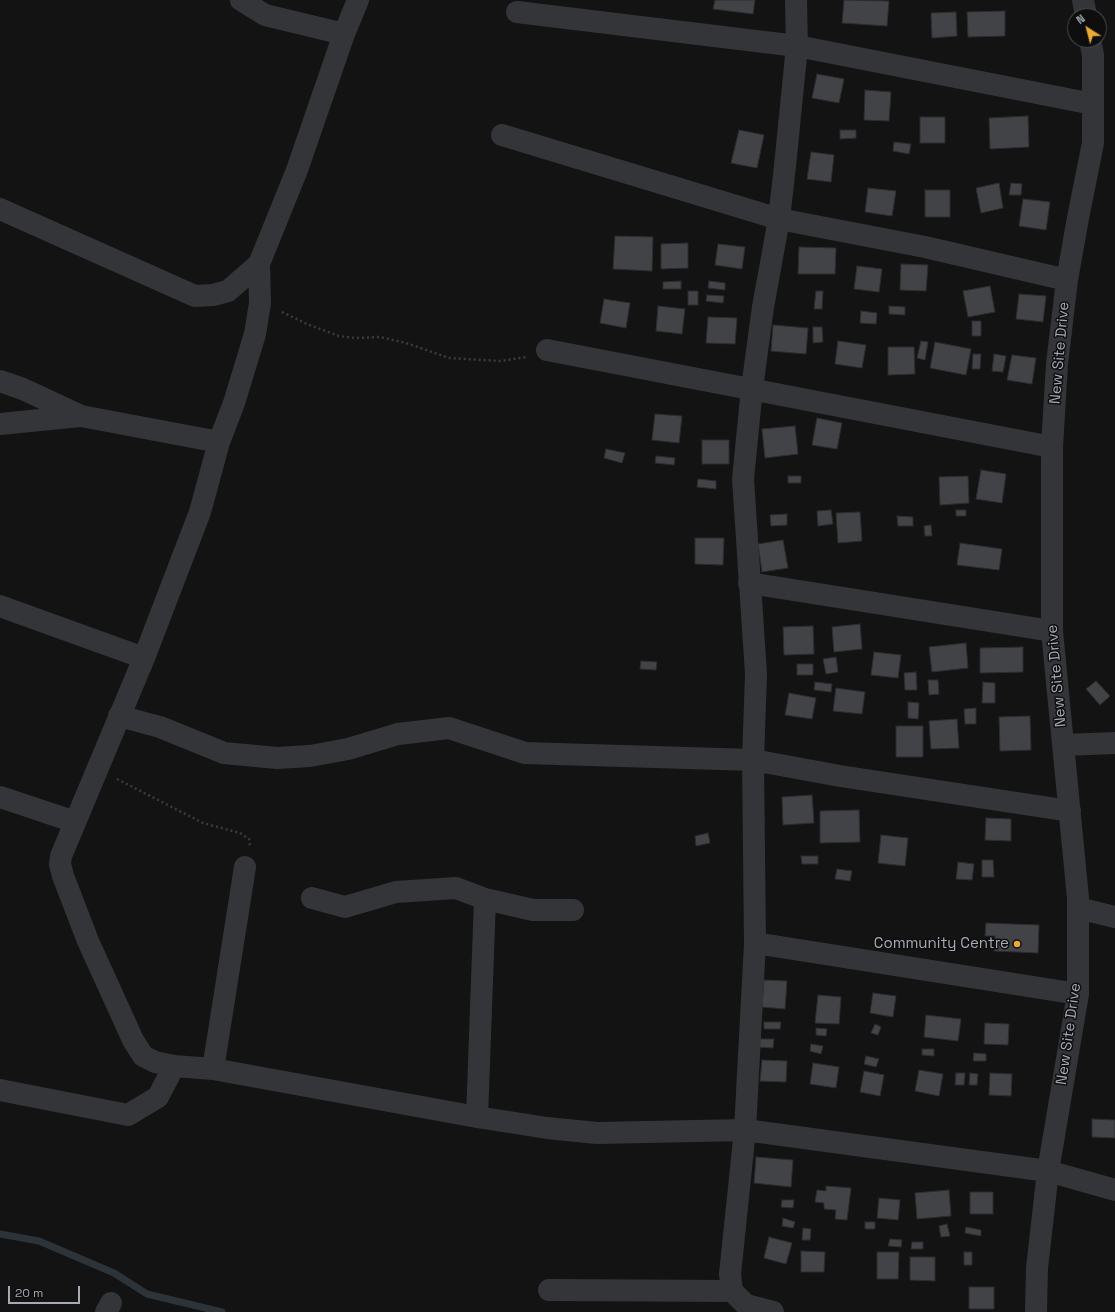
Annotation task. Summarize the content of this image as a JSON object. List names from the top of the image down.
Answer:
{
  "streets": {
    "street": ["New Site Drive"]
  },
  "places": ["Community Centre"],
  "scale_bar": "20 m",
  "north": "top left"
}
